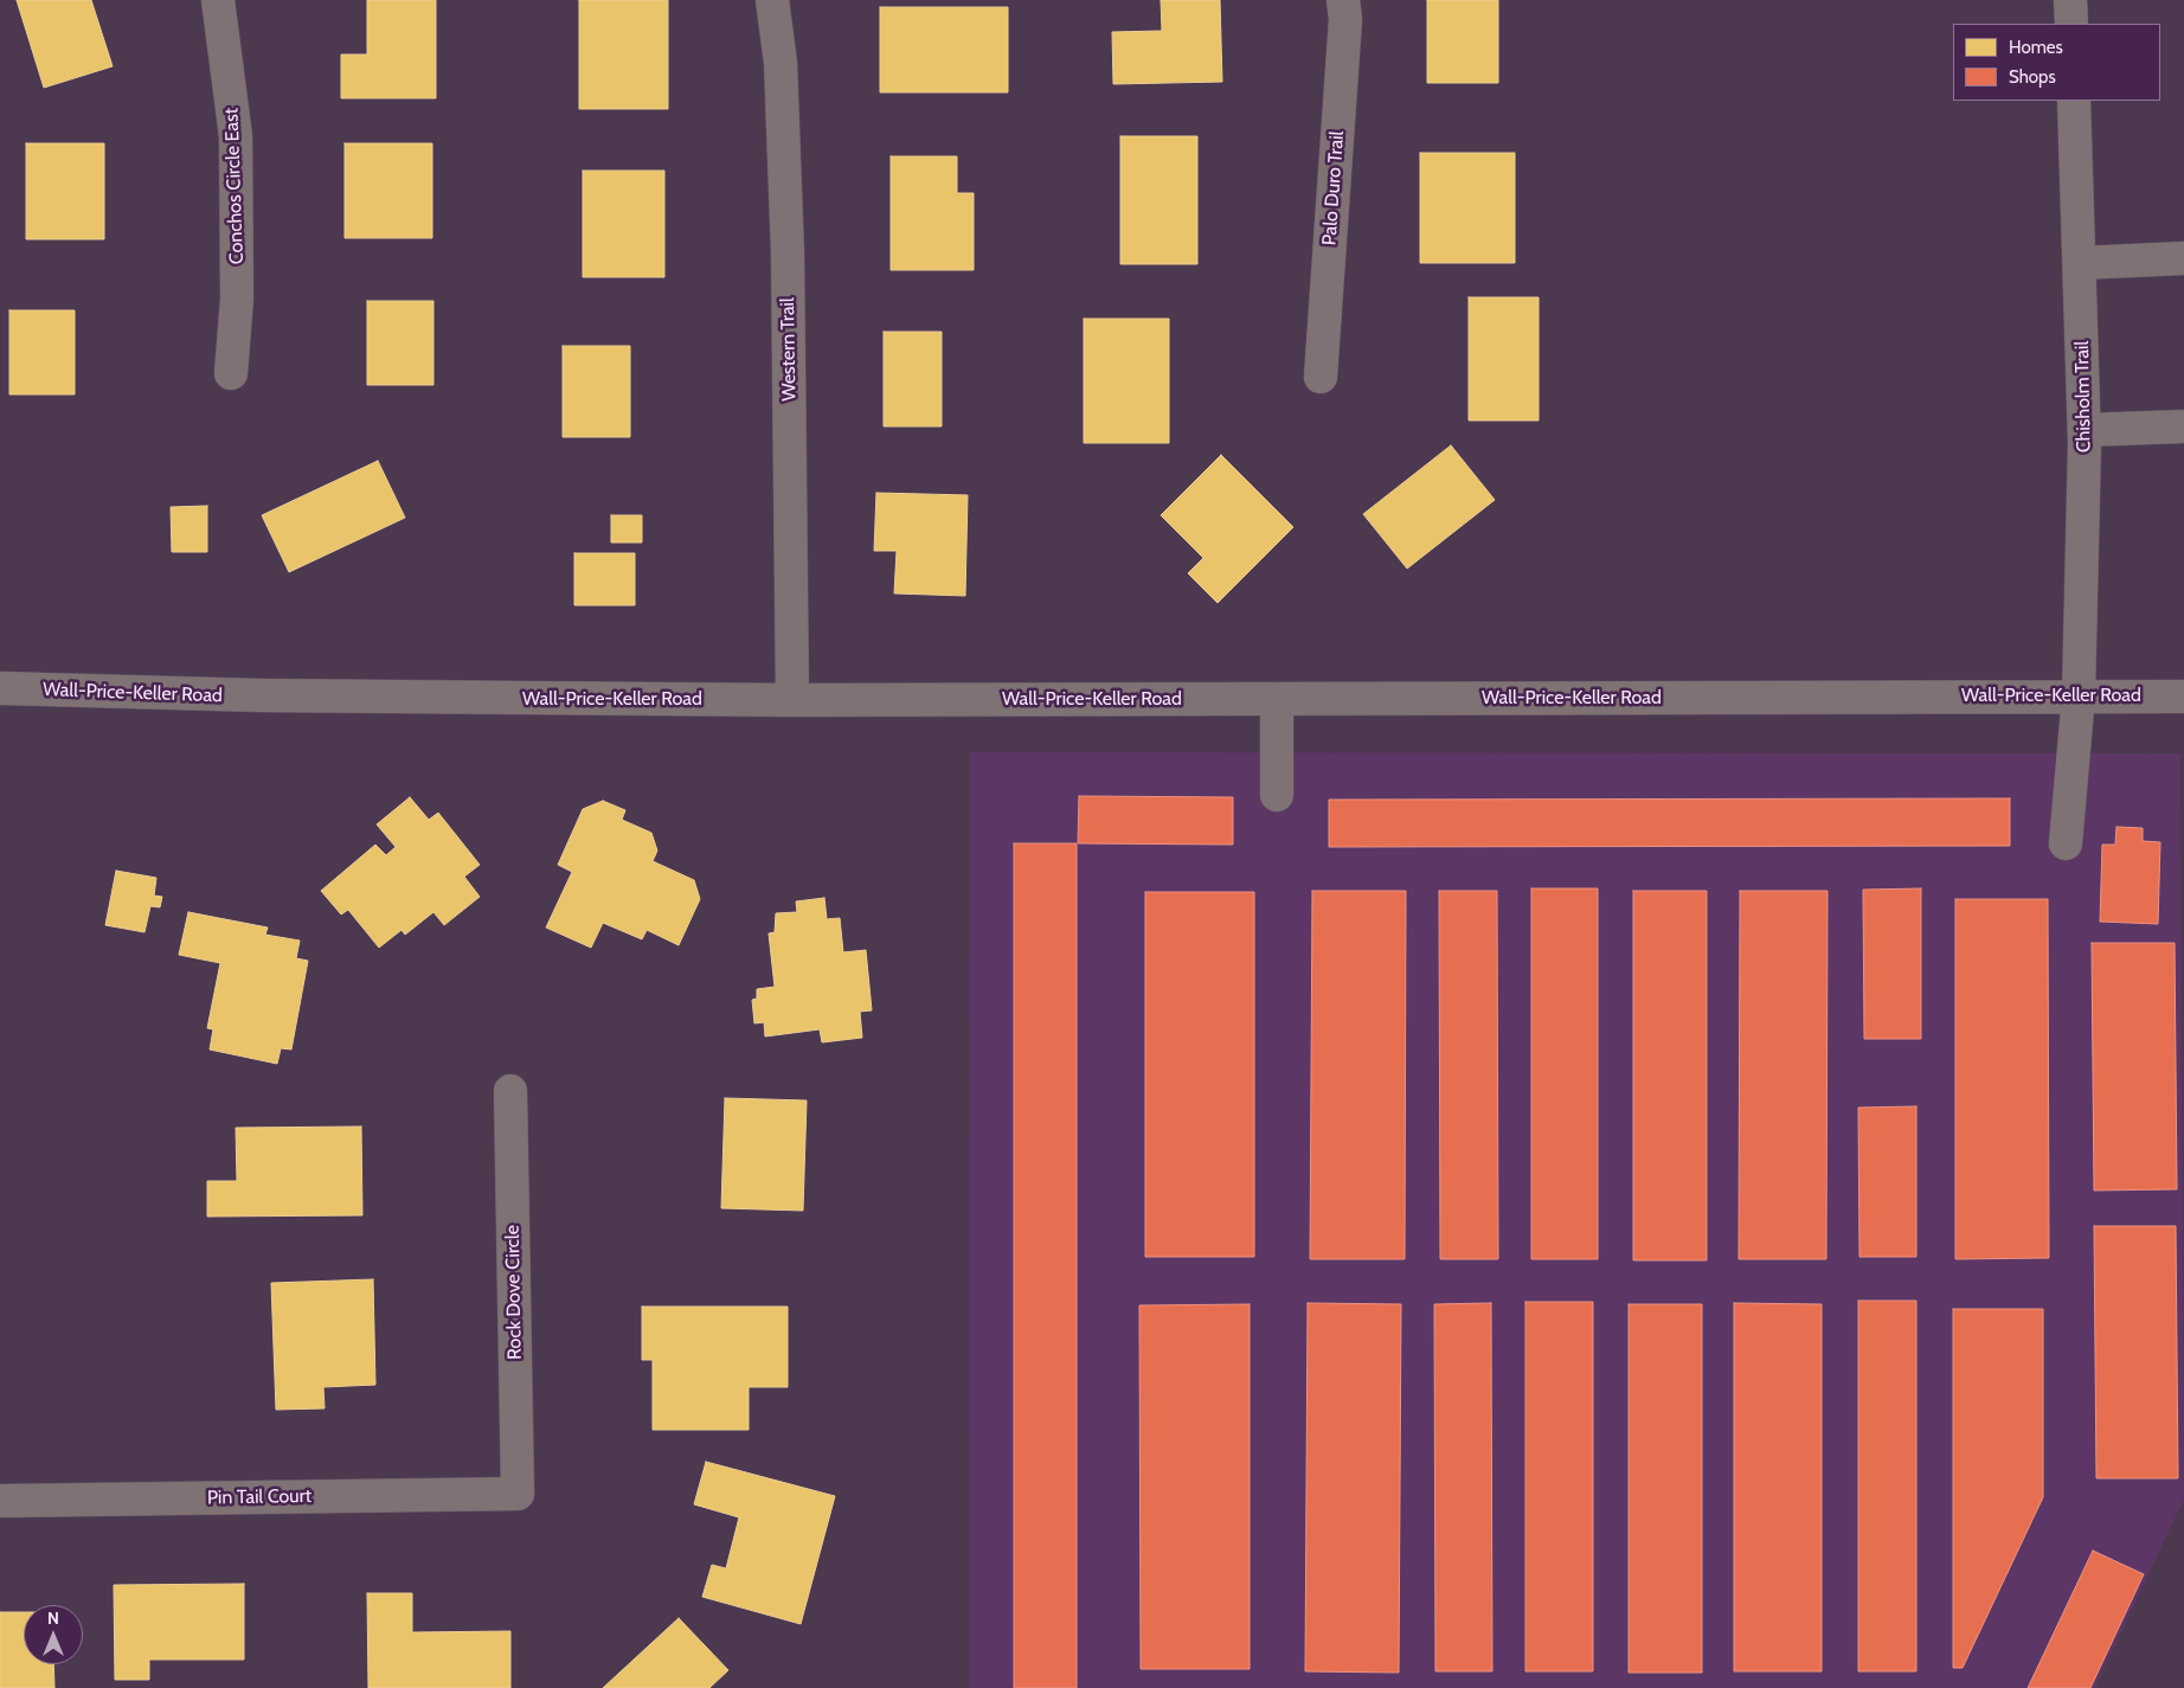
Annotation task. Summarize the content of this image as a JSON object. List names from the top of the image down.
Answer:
{
  "streets": {
    "street": [
      "Conchos Circle East",
      "Palo Duro Trail",
      "Western Trail",
      "Chisholm Trail",
      "Wall-Price-Keller Road",
      "Rock Dove Circle",
      "Pin Tail Court"
    ]
  },
  "crossings": [
    ["Western Trail", "Wall-Price-Keller Road"],
    ["Chisholm Trail", "Wall-Price-Keller Road"],
    ["Rock Dove Circle", "Pin Tail Court"]
  ],
  "legend": ["Homes", "Shops"],
  "north": "top"
}
